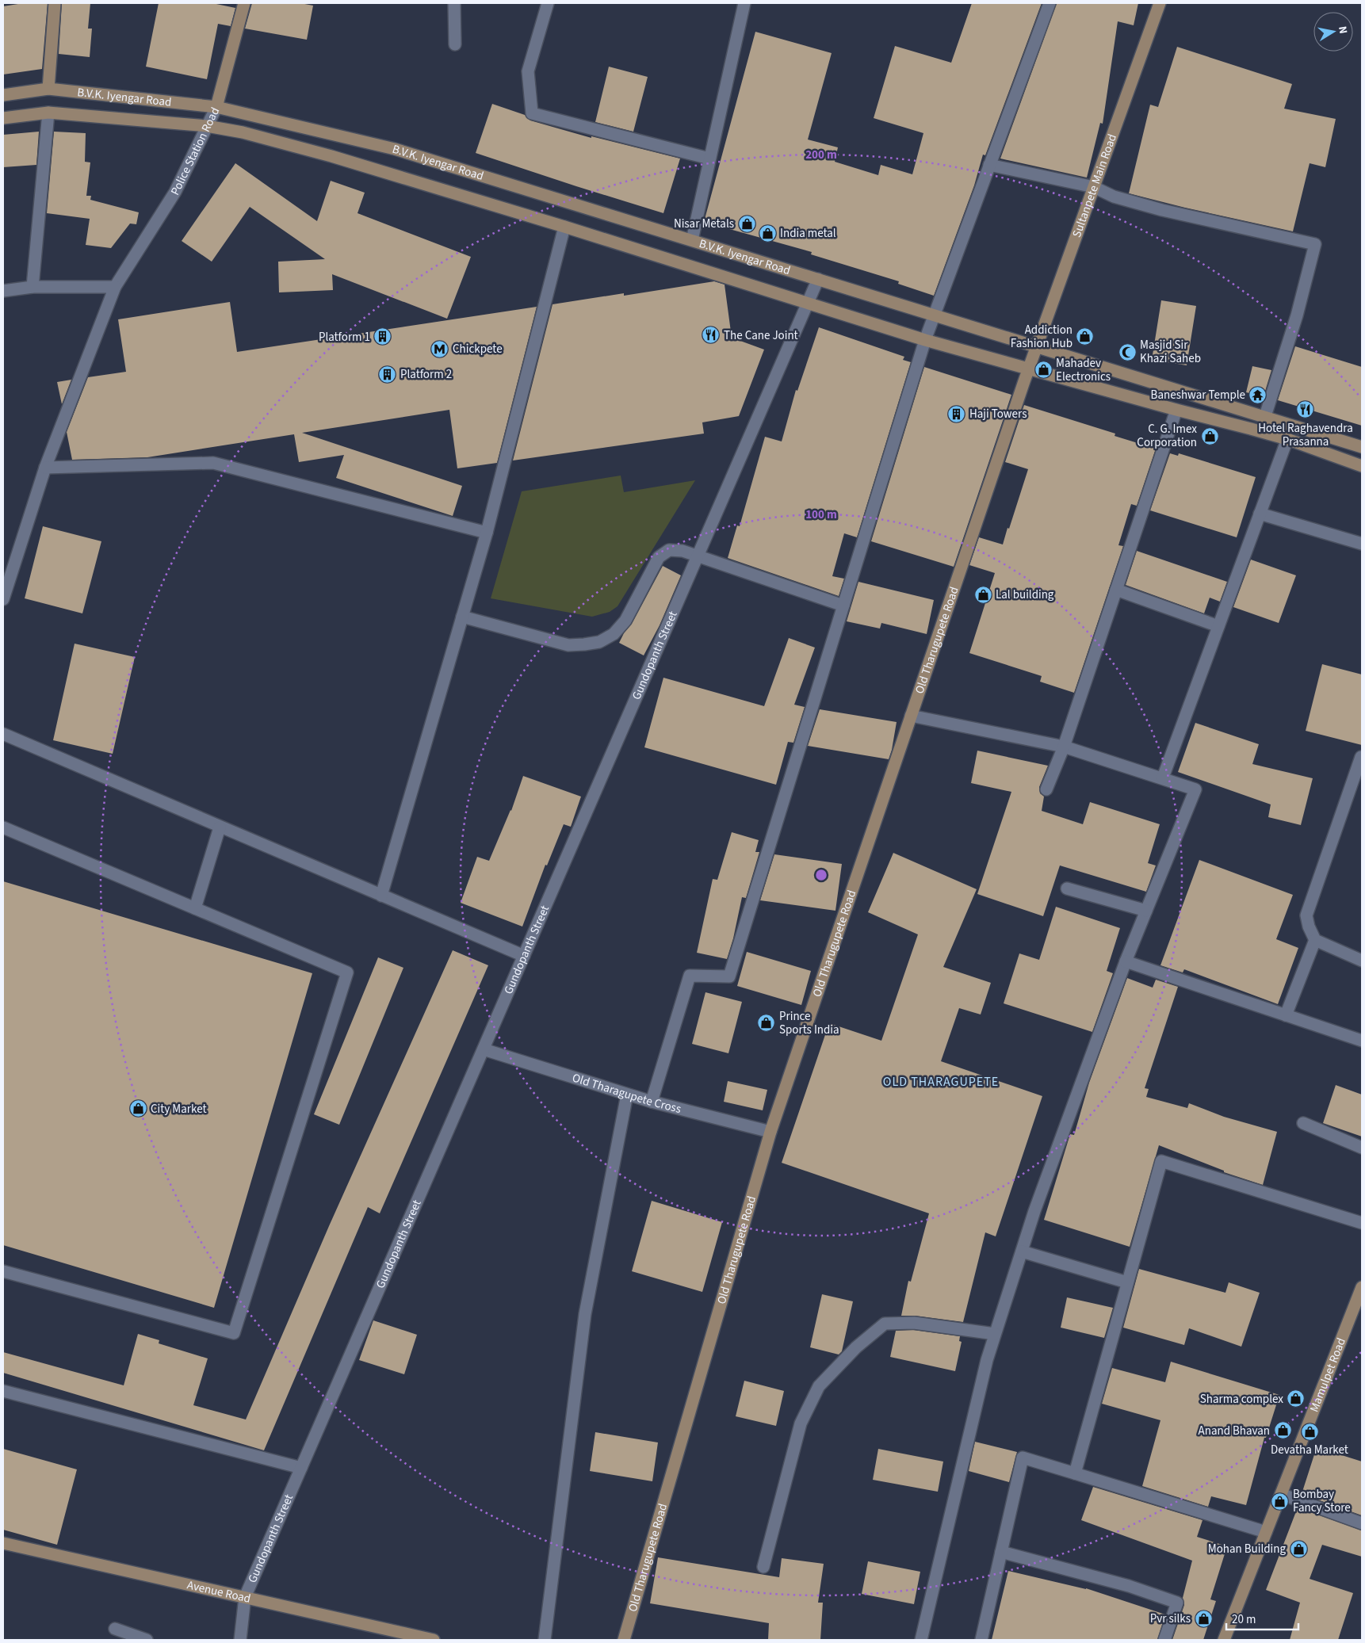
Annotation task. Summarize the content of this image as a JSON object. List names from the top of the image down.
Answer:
{
  "streets": {
    "street": [
      "B.V.K. Iyengar Road",
      "Police Station Road",
      "Sultanpete Main Road",
      "Old Tharugupete Road",
      "Gundopanth Street",
      "Old Tharagupete Cross",
      "Mamulpet Road",
      "Avenue Road"
    ]
  },
  "crossings": [
    ["B.V.K. Iyengar Road", "Police Station Road"],
    ["B.V.K. Iyengar Road", "Sultanpete Main Road"],
    ["B.V.K. Iyengar Road", "Old Tharugupete Road"],
    ["B.V.K. Iyengar Road", "Gundopanth Street"],
    ["Sultanpete Main Road", "Old Tharugupete Road"],
    ["Old Tharugupete Road", "Old Tharagupete Cross"],
    ["Gundopanth Street", "Old Tharagupete Cross"],
    ["Gundopanth Street", "Avenue Road"]
  ],
  "districts": ["OLD THARAGUPETE"],
  "places": {
    "shop": [
      "Nisar Metals",
      "India metal",
      "Addiction Fashion Hub",
      "Mahadev Electronics",
      "C. G. Imex Corporation",
      "Lal building",
      "Prince Sports India",
      "City Market",
      "Sharma complex",
      "Anand Bhavan",
      "Devatha Market",
      "Bombay Fancy Store",
      "Mohan Building",
      "Pvr silks"
    ],
    "restaurant": ["The Cane Joint", "Hotel Raghavendra Prasanna"],
    "building": ["Platform 1", "Platform 2", "Haji Towers"],
    "metro station": ["Chickpete"],
    "mosque": ["Masjid Sir Khazi Saheb"],
    "temple": ["Baneshwar Temple"]
  },
  "scale_bar": "20 m",
  "north": "right",
  "rings": ["200 m", "100 m"]
}
